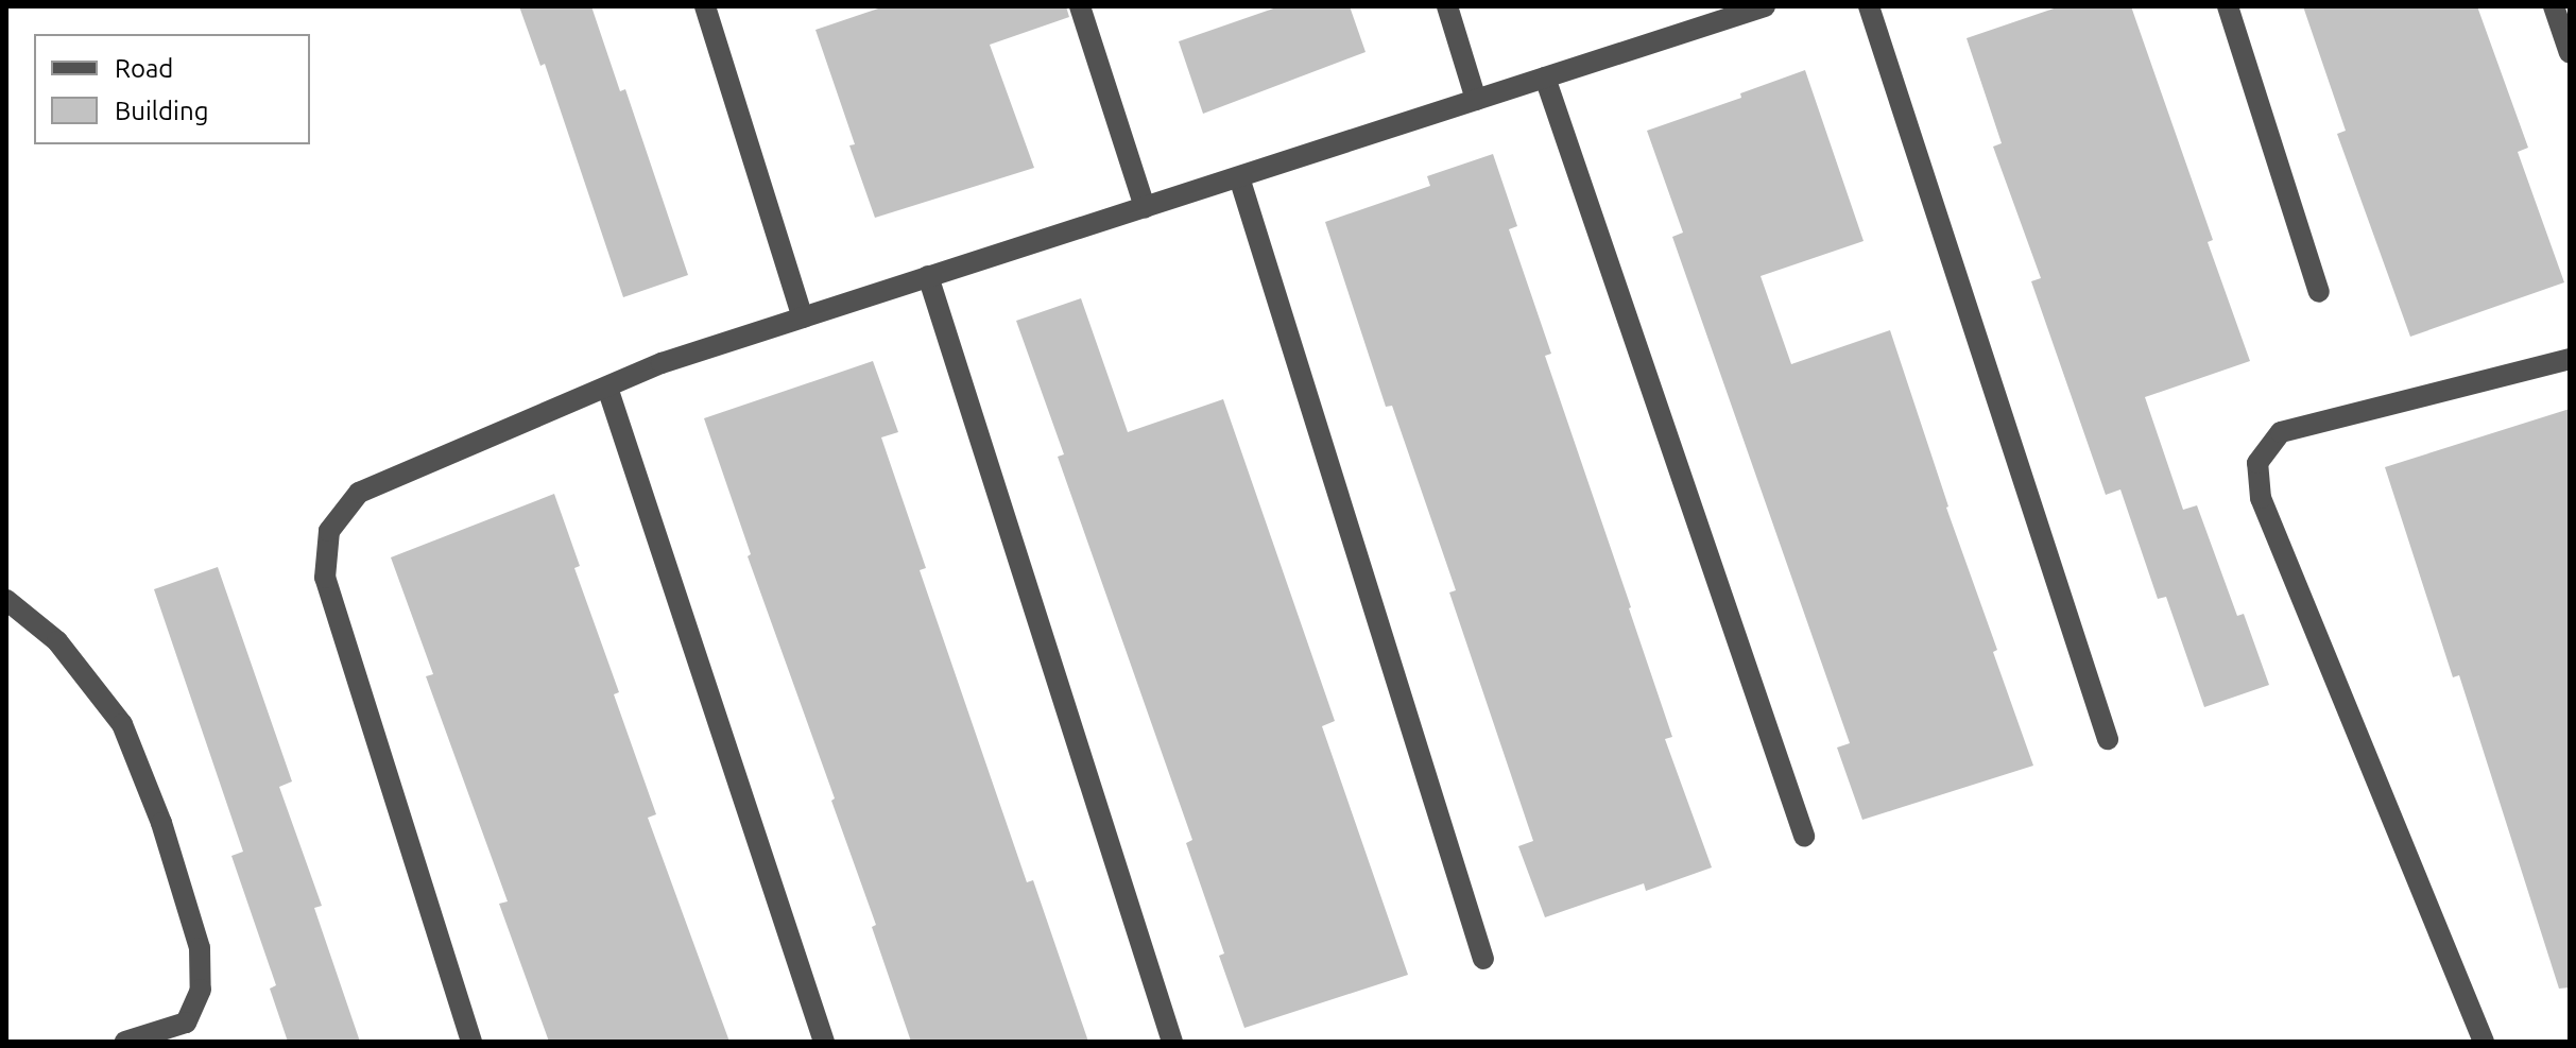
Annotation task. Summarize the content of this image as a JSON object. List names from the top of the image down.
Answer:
{
  "legend": ["Road", "Building"]
}
